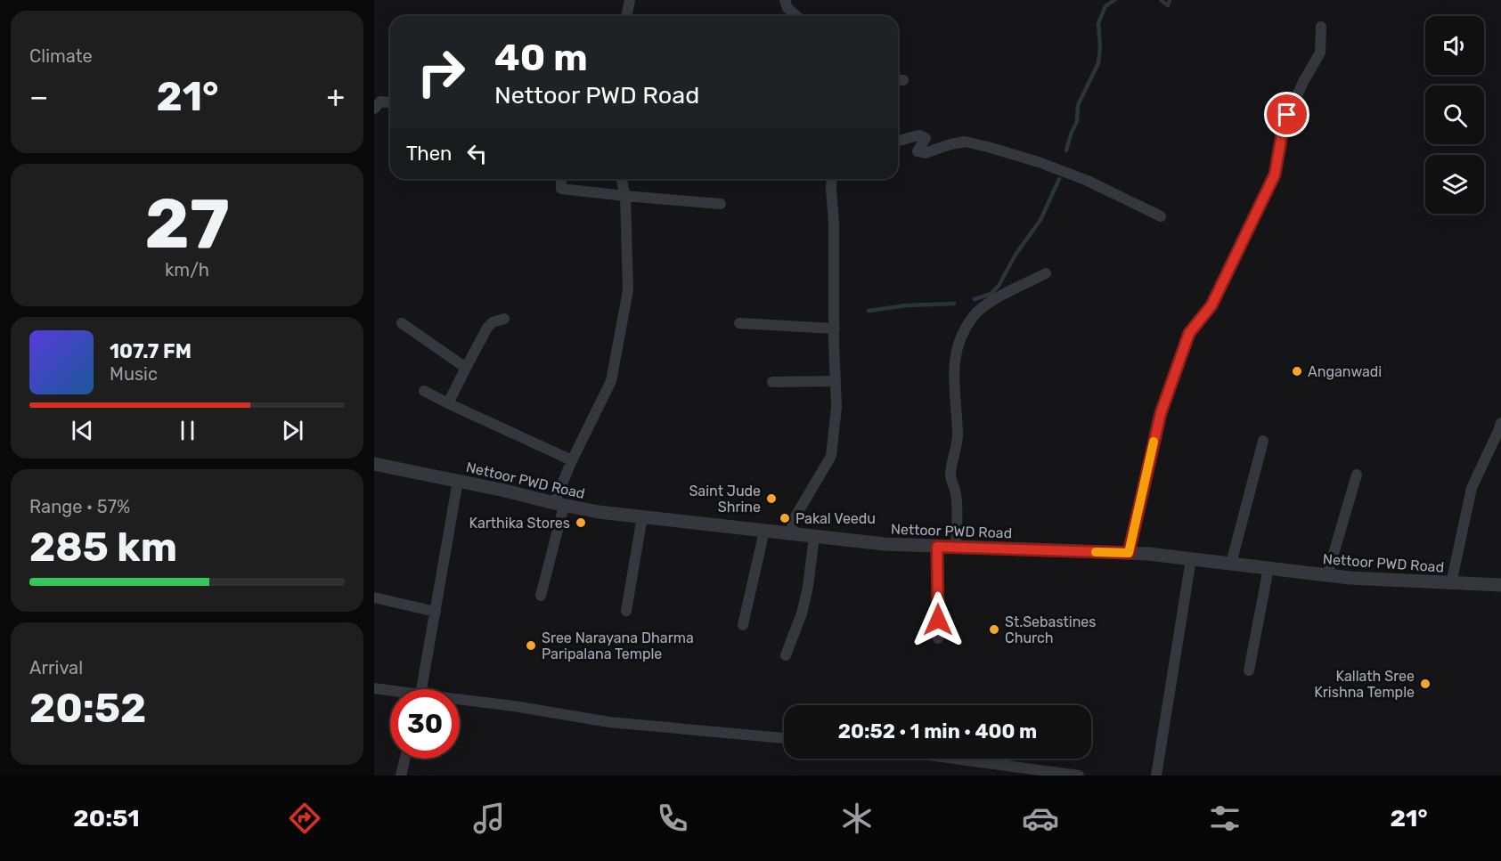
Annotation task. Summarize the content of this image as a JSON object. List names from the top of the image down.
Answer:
{
  "streets": {
    "street": ["Nettoor PWD Road"]
  },
  "places": [
    "Anganwadi",
    "Saint Jude Shrine",
    "Pakal Veedu",
    "Karthika Stores",
    "St.Sebastines Church",
    "Sree Narayana Dharma Paripalana Temple",
    "Kallath Sree Krishna Temple"
  ],
  "page": {
    "tile": [
      "Climate",
      ["27", "km/h"],
      ["Range · 57%", "285 km"],
      ["Arrival", "20:52"]
    ],
    "turn": ["40 m", "Nettoor PWD Road"],
    "heat": ["−", "21°", "+"],
    "then": "Then",
    "song": ["107.7 FM", "Music"],
    "limit": "30",
    "trip": "20:52 · 1 min · 400 m",
    "tabs": ["20:51", "21°"]
  }
}
